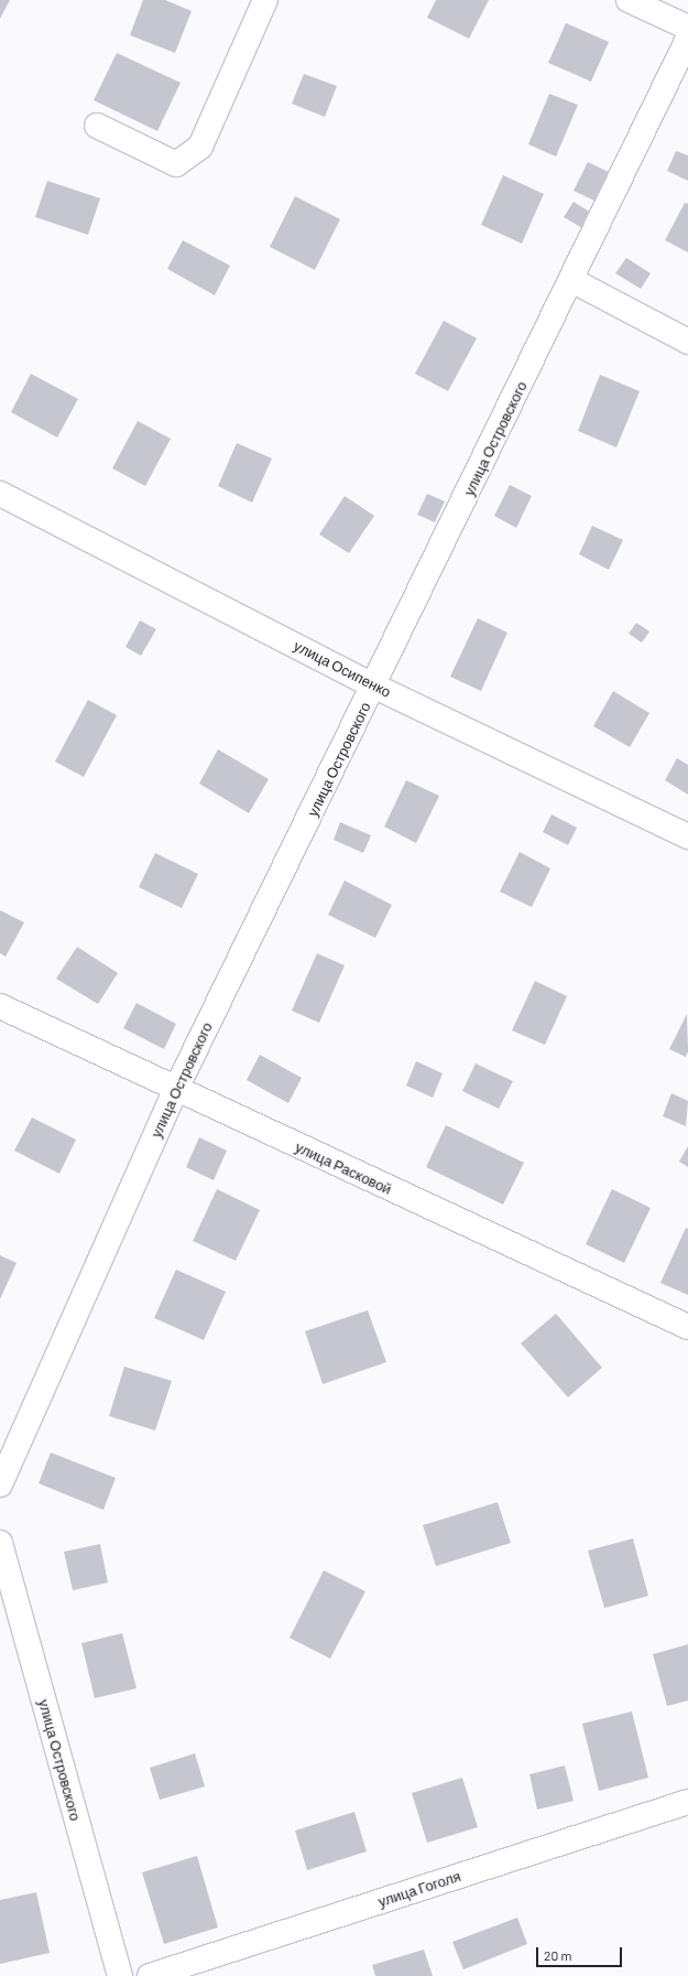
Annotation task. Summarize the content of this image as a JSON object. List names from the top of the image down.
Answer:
{
  "streets": {
    "street": [
      "улица Островского",
      "улица Осипенко",
      "улица Расковой",
      "улица Гоголя"
    ]
  },
  "crossings": [
    ["улица Островского", "улица Осипенко"],
    ["улица Островского", "улица Расковой"]
  ],
  "scale_bar": "20 m"
}
